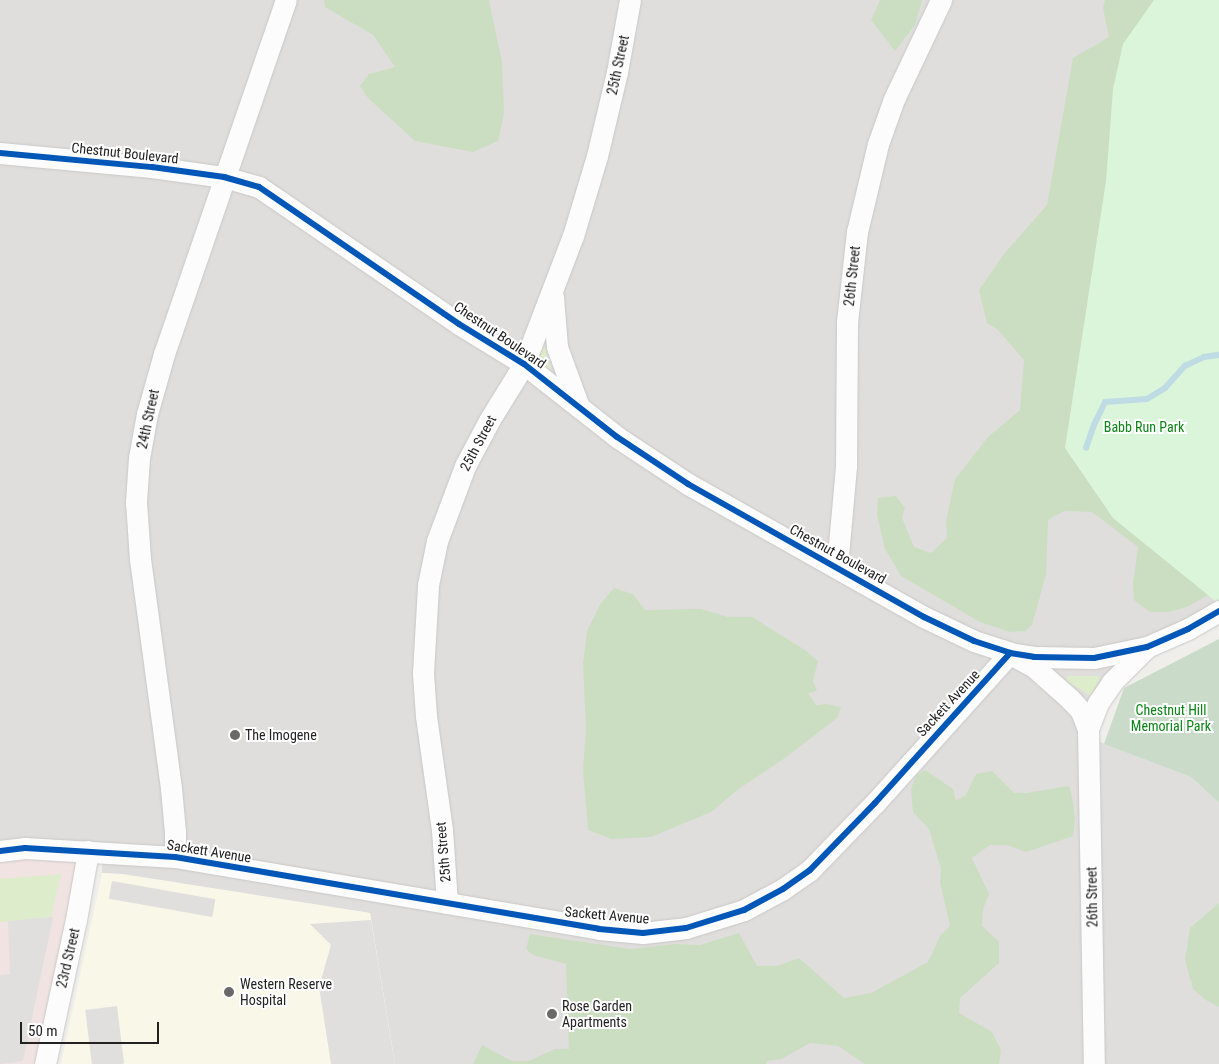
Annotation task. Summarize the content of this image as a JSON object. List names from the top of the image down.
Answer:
{
  "streets": {
    "street": [
      "25th Street",
      "Chestnut Boulevard",
      "26th Street",
      "24th Street",
      "Sackett Avenue",
      "23rd Street"
    ]
  },
  "crossings": [
    ["25th Street", "Chestnut Boulevard"],
    ["25th Street", "Sackett Avenue"],
    ["Chestnut Boulevard", "26th Street"],
    ["Chestnut Boulevard", "24th Street"],
    ["Chestnut Boulevard", "Sackett Avenue"],
    ["26th Street", "Sackett Avenue"],
    ["24th Street", "Sackett Avenue"],
    ["Sackett Avenue", "23rd Street"]
  ],
  "parks": ["Babb Run Park", "Chestnut Hill Memorial Park"],
  "places": ["The Imogene", "Western Reserve Hospital", "Rose Garden Apartments"],
  "scale_bar": "50 m"
}
